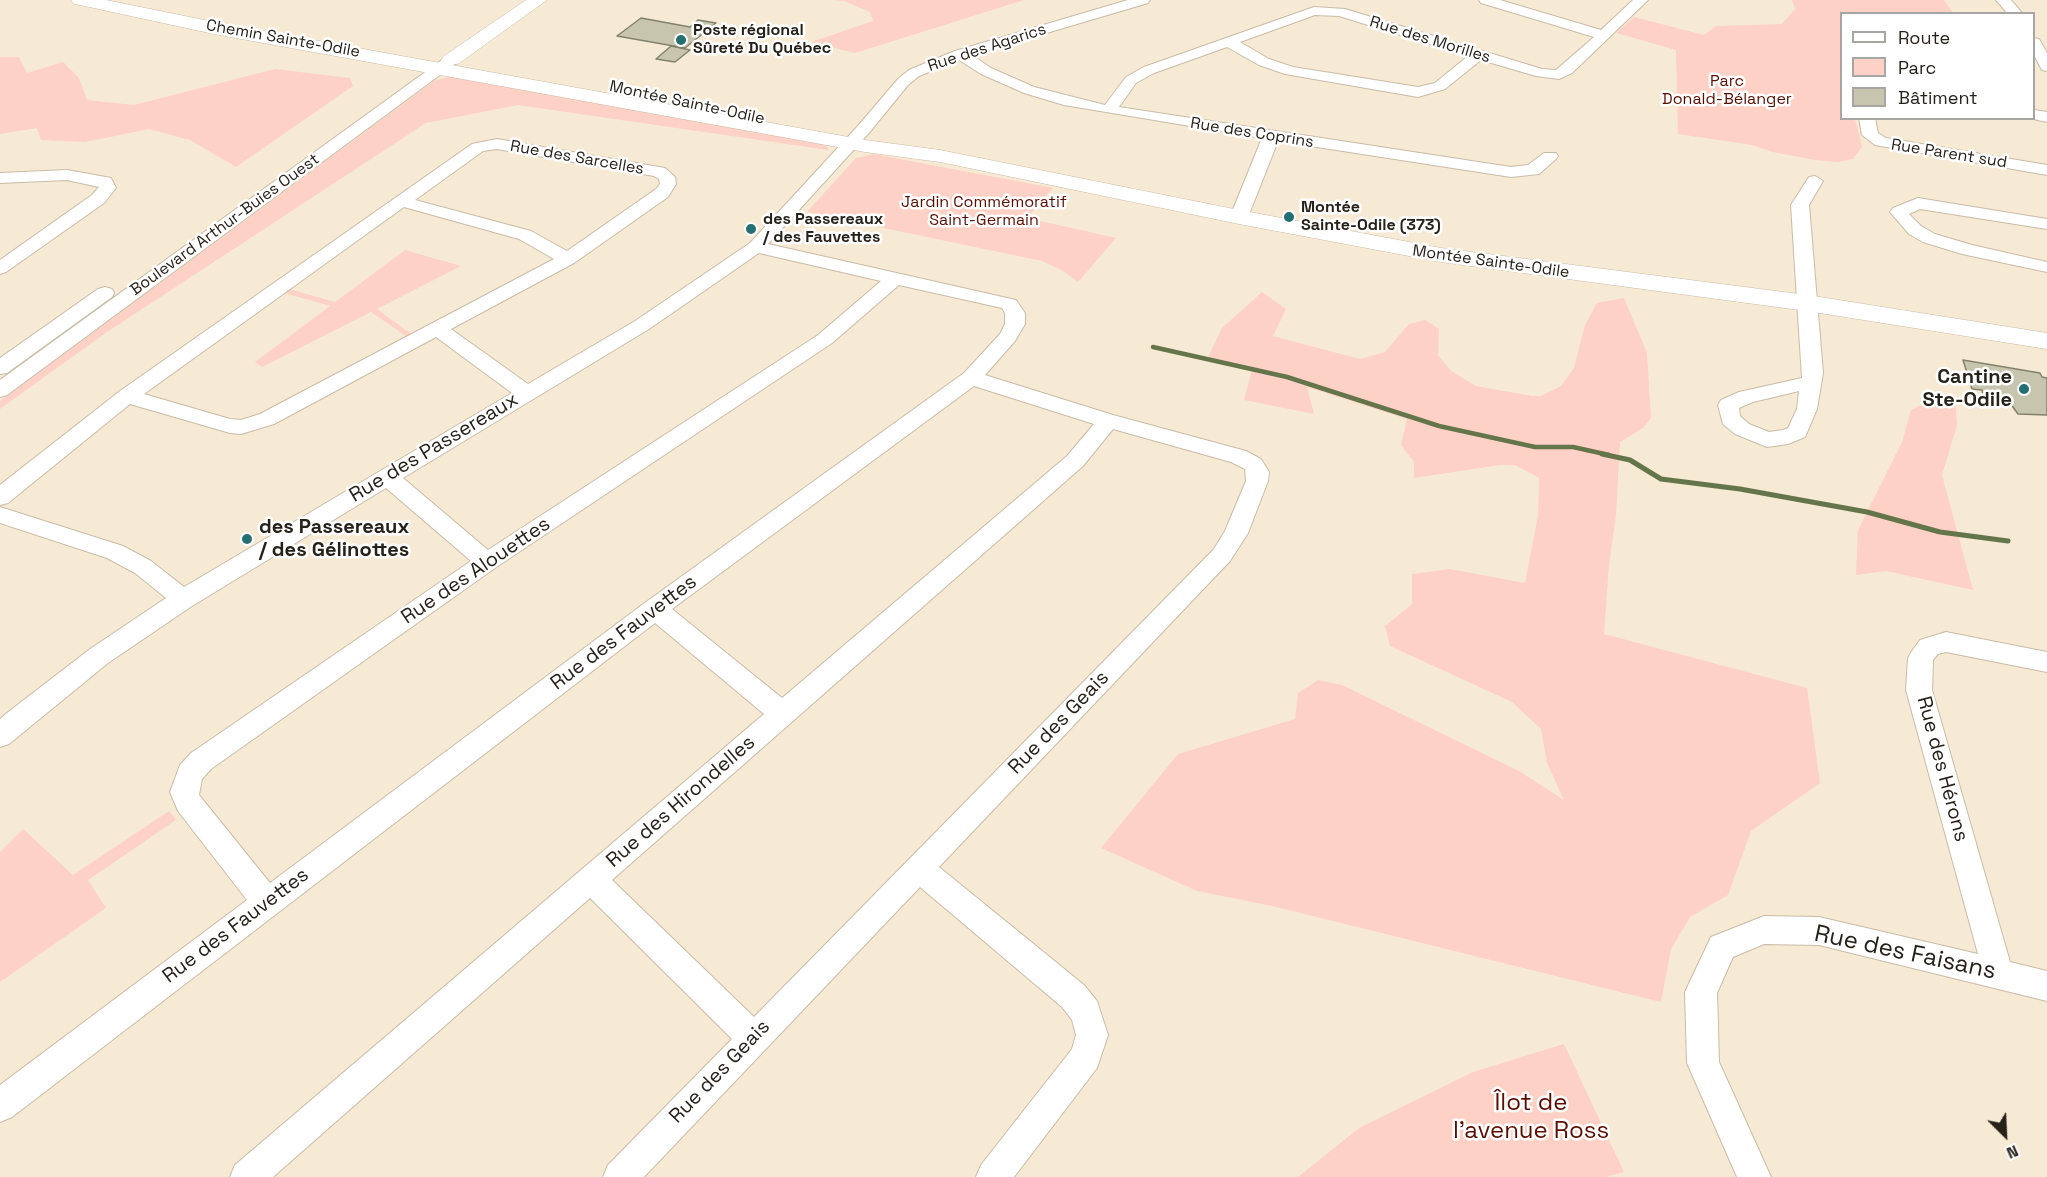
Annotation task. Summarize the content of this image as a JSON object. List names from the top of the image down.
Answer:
{
  "streets": {
    "main road": ["Chemin Sainte-Odile", "Montée Sainte-Odile"],
    "street": [
      "Rue des Morilles",
      "Rue des Agarics",
      "Rue des Coprins",
      "Rue Parent sud",
      "Rue des Sarcelles",
      "Boulevard Arthur-Buies Ouest",
      "Rue des Passereaux",
      "Rue des Alouettes",
      "Rue des Fauvettes",
      "Rue des Geais",
      "Rue des Hérons",
      "Rue des Hirondelles",
      "Rue des Faisans"
    ]
  },
  "crossings": [
    ["Chemin Sainte-Odile", "Montée Sainte-Odile"],
    ["Chemin Sainte-Odile", "Boulevard Arthur-Buies Ouest"],
    ["Rue des Morilles", "Rue des Coprins"],
    ["Rue des Agarics", "Montée Sainte-Odile"],
    ["Rue des Agarics", "Rue des Coprins"],
    ["Rue des Agarics", "Rue des Passereaux"],
    ["Montée Sainte-Odile", "Boulevard Arthur-Buies Ouest"],
    ["Montée Sainte-Odile", "Rue des Passereaux"],
    ["Rue des Passereaux", "Rue des Fauvettes"],
    ["Rue des Alouettes", "Rue des Fauvettes"],
    ["Rue des Fauvettes", "Rue des Geais"],
    ["Rue des Geais", "Rue des Hirondelles"],
    ["Rue des Hérons", "Rue des Faisans"]
  ],
  "parks": ["Parc Donald-Bélanger", "Jardin Commémoratif Saint-Germain", "Îlot de l'avenue Ross"],
  "places": [
    "Poste régional Sûreté Du Québec",
    "Montée Sainte-Odile (373)",
    "des Passereaux / des Fauvettes",
    "Cantine Ste-Odile",
    "des Passereaux / des Gélinottes"
  ],
  "legend": ["Route", "Parc", "Bâtiment"],
  "north": "bottom right"
}
